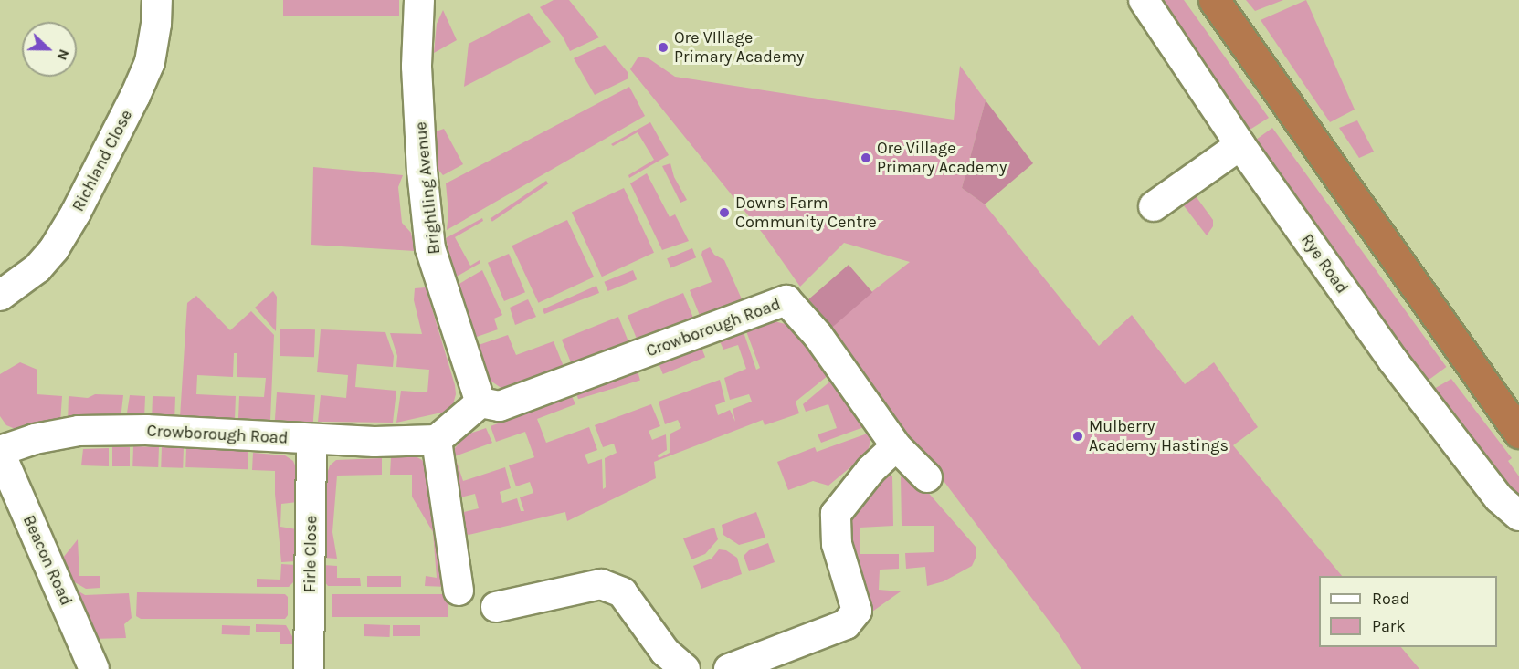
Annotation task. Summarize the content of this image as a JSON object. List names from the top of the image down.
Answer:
{
  "streets": {
    "street": [
      "Richland Close",
      "Brightling Avenue",
      "Rye Road",
      "Crowborough Road",
      "Firle Close",
      "Beacon Road"
    ]
  },
  "crossings": [
    ["Brightling Avenue", "Crowborough Road"],
    ["Crowborough Road", "Firle Close"],
    ["Crowborough Road", "Beacon Road"]
  ],
  "places": [
    "Ore VIllage Primary Academy",
    "Ore Village Primary Academy",
    "Downs Farm Community Centre",
    "Mulberry Academy Hastings"
  ],
  "legend": ["Road", "Park"],
  "north": "right"
}
